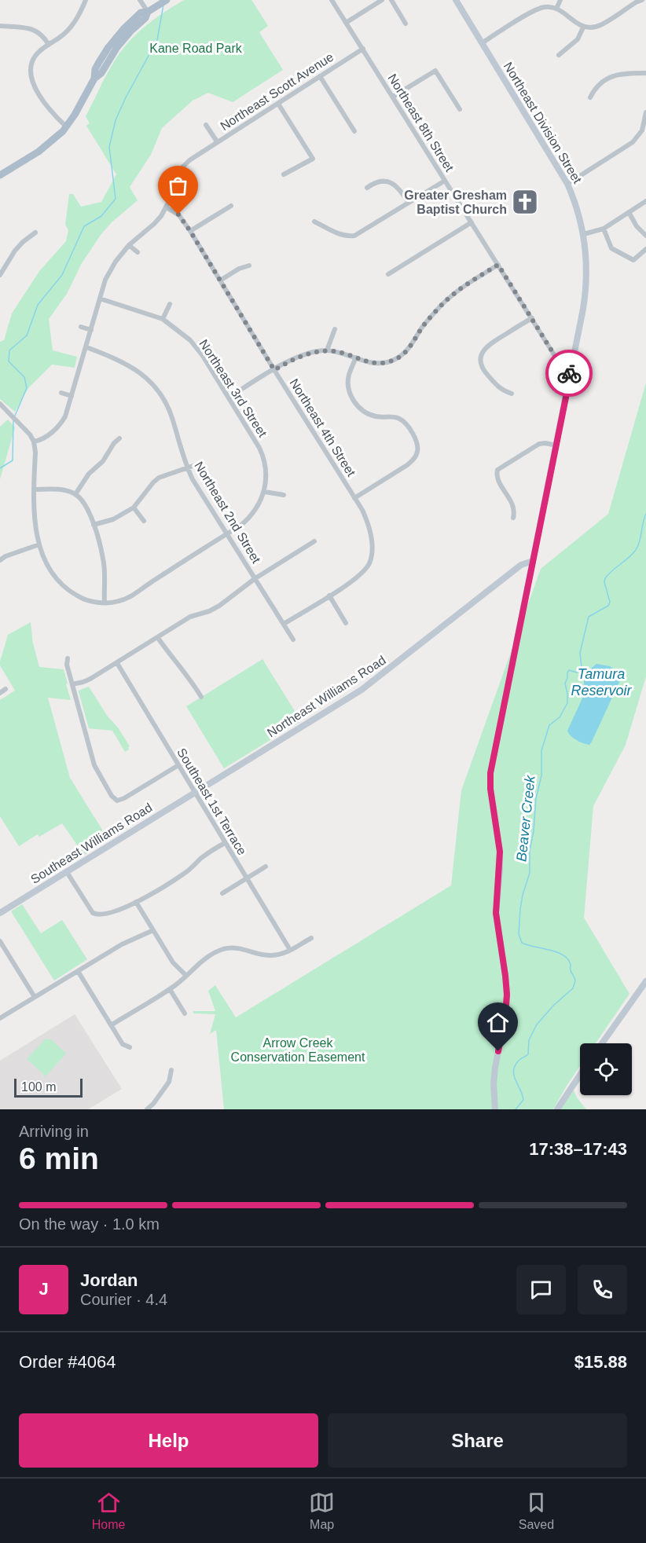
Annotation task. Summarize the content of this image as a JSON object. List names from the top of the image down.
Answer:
{
  "streets": {
    "street": [
      "Northeast Scott Avenue",
      "Northeast 8th Street",
      "Northeast Division Street",
      "Northeast 3rd Street",
      "Northeast 4th Street",
      "Northeast 2nd Street",
      "Northeast Williams Road",
      "Southeast 1st Terrace",
      "Southeast Williams Road"
    ]
  },
  "crossings": [
    ["Northeast Scott Avenue", "Northeast 8th Street"],
    ["Northeast Scott Avenue", "Northeast 4th Street"],
    ["Northeast 8th Street", "Northeast Division Street"],
    ["Northeast Division Street", "Northeast Williams Road"],
    ["Northeast 3rd Street", "Northeast 2nd Street"],
    ["Northeast 4th Street", "Northeast 2nd Street"],
    ["Northeast Williams Road", "Southeast 1st Terrace"],
    ["Northeast Williams Road", "Southeast Williams Road"],
    ["Southeast 1st Terrace", "Southeast Williams Road"]
  ],
  "water": ["Tamura Reservoir", "Beaver Creek"],
  "parks": ["Kane Road Park", "Arrow Creek Conservation Easement"],
  "places": {
    "church": ["Greater Gresham Baptist Church"]
  },
  "scale_bar": "100 m",
  "page": {
    "scale": "100 m",
    "heading": ["6 min", "Arriving in", "17:38–17:43"],
    "panel": [
      "Jordan",
      "Courier · 4.4",
      "Order #4064",
      "$15.88"
    ],
    "bar": "On the way · 1.0 km",
    "round": "J",
    "buttons": ["Help", "Share"],
    "tabs": ["Home", "Map", "Saved"]
  }
}
